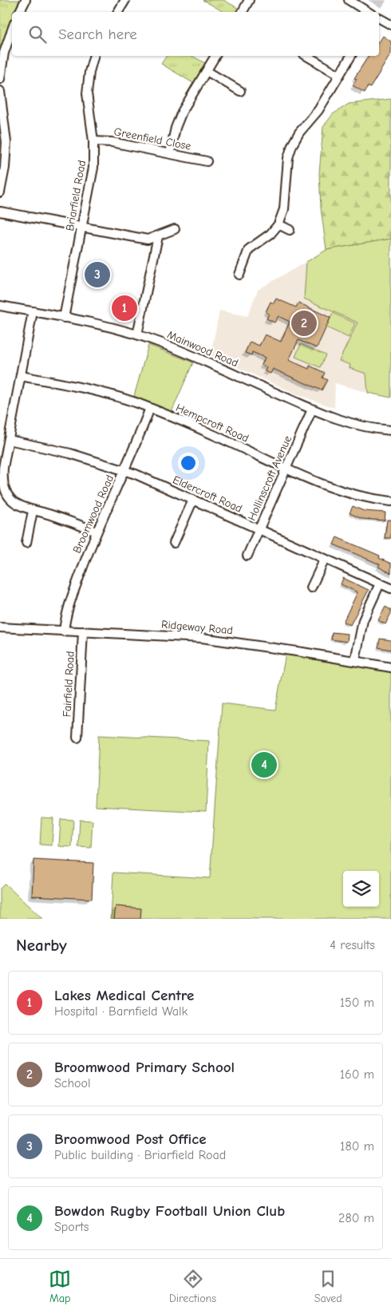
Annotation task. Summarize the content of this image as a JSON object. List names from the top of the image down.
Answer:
{
  "streets": {
    "street": [
      "Greenfield Close",
      "Briarfield Road",
      "Mainwood Road",
      "Hempcroft Road",
      "Hollinscroft Avenue",
      "Eldercroft Road",
      "Broomwood Road",
      "Ridgeway Road",
      "Fairfield Road"
    ]
  },
  "crossings": [
    ["Greenfield Close", "Briarfield Road"],
    ["Briarfield Road", "Mainwood Road"],
    ["Mainwood Road", "Hollinscroft Avenue"],
    ["Hempcroft Road", "Hollinscroft Avenue"],
    ["Hempcroft Road", "Broomwood Road"],
    ["Hollinscroft Avenue", "Eldercroft Road"],
    ["Eldercroft Road", "Broomwood Road"],
    ["Broomwood Road", "Ridgeway Road"],
    ["Ridgeway Road", "Fairfield Road"]
  ],
  "page": {
    "search": "Search here",
    "pins": [
      "3",
      "1",
      "2",
      "4"
    ],
    "heading": ["Nearby", "4 results"],
    "list": [
      {
        "mark": "1",
        "name": "Lakes Medical Centre",
        "note": "Hospital · Barnfield Walk",
        "value": "150 m"
      },
      {
        "mark": "2",
        "name": "Broomwood Primary School",
        "note": "School",
        "value": "160 m"
      },
      {
        "mark": "3",
        "name": "Broomwood Post Office",
        "note": "Public building · Briarfield Road",
        "value": "180 m"
      },
      {
        "mark": "4",
        "name": "Bowdon Rugby Football Union Club",
        "note": "Sports",
        "value": "280 m"
      }
    ],
    "nav": ["Map", "Directions", "Saved"]
  }
}
